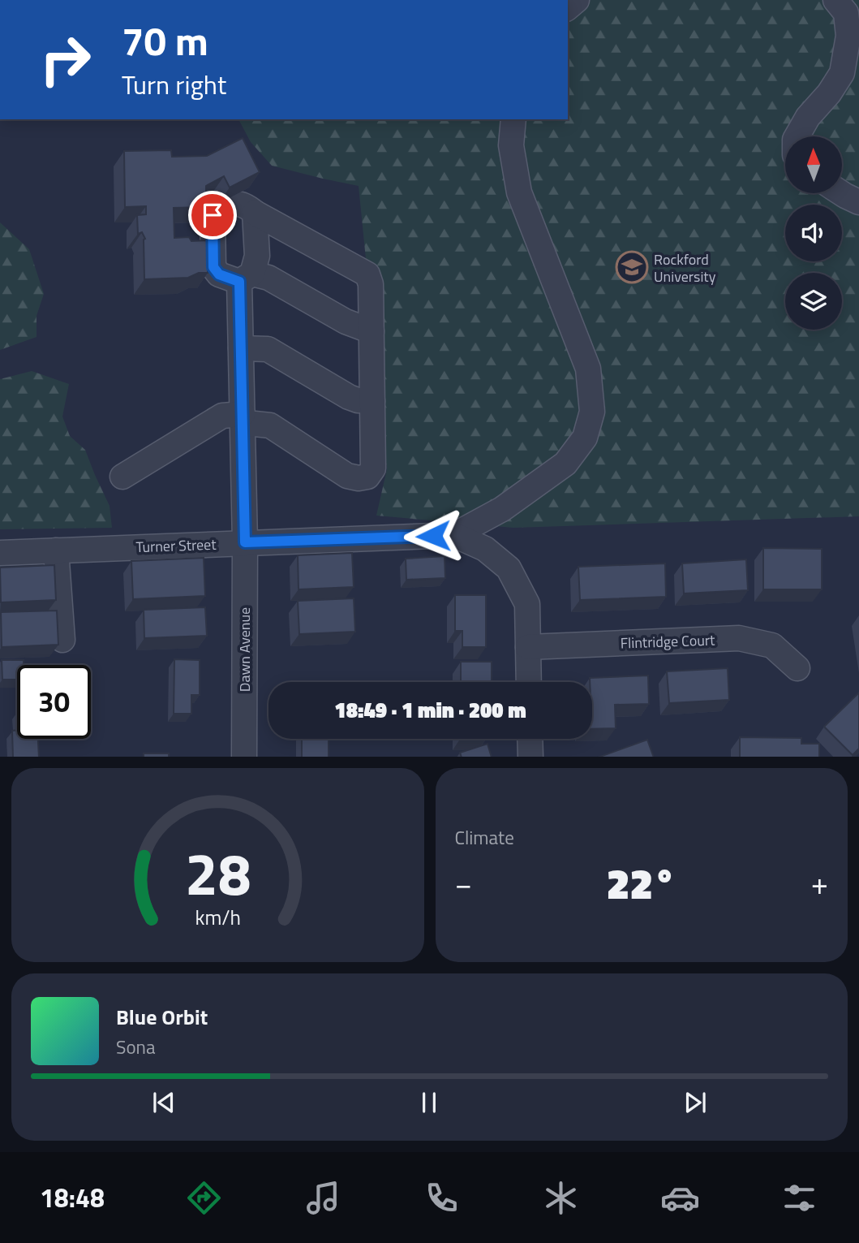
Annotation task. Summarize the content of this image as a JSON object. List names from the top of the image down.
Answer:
{
  "streets": {
    "street": ["Turner Street", "Flintridge Court", "Dawn Avenue"]
  },
  "crossings": [
    ["Turner Street", "Dawn Avenue"]
  ],
  "places": {
    "school or university": ["Rockford University"]
  },
  "north": "top",
  "page": {
    "turn": ["70 m", "Turn right"],
    "limit": "30",
    "trip": "18:49 · 1 min · 200 m",
    "tile": "Climate",
    "heat": ["−", "22°", "+"],
    "song": ["Blue Orbit", "Sona"],
    "tabs": "18:48",
    "gauge": ["28", "km/h"]
  }
}
